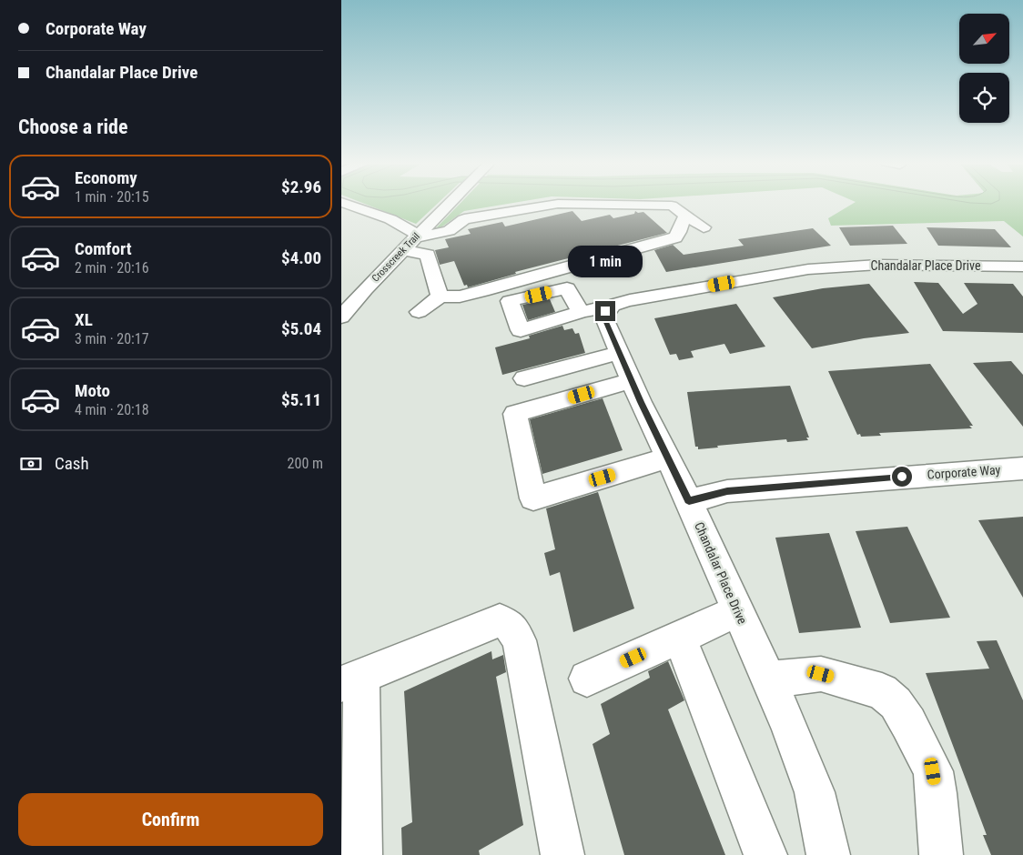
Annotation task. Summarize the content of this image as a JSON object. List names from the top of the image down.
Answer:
{
  "streets": {
    "street": ["Crosscreek Trail", "Chandalar Place Drive", "Corporate Way"]
  },
  "crossings": [
    ["Chandalar Place Drive", "Corporate Way"]
  ],
  "north": "top right",
  "page": {
    "banner": ["Corporate Way", "Chandalar Place Drive"],
    "heading": "Choose a ride",
    "list": [
      {
        "name": "Economy",
        "note": "1 min · 20:15",
        "value": "$2.96"
      },
      {
        "name": "Comfort",
        "note": "2 min · 20:16",
        "value": "$4.00"
      },
      {
        "name": "XL",
        "note": "3 min · 20:17",
        "value": "$5.04"
      },
      {
        "name": "Moto",
        "note": "4 min · 20:18",
        "value": "$5.11"
      }
    ],
    "bubble": "1 min",
    "pay": ["Cash", "200 m"],
    "buttons": "Confirm"
  }
}
